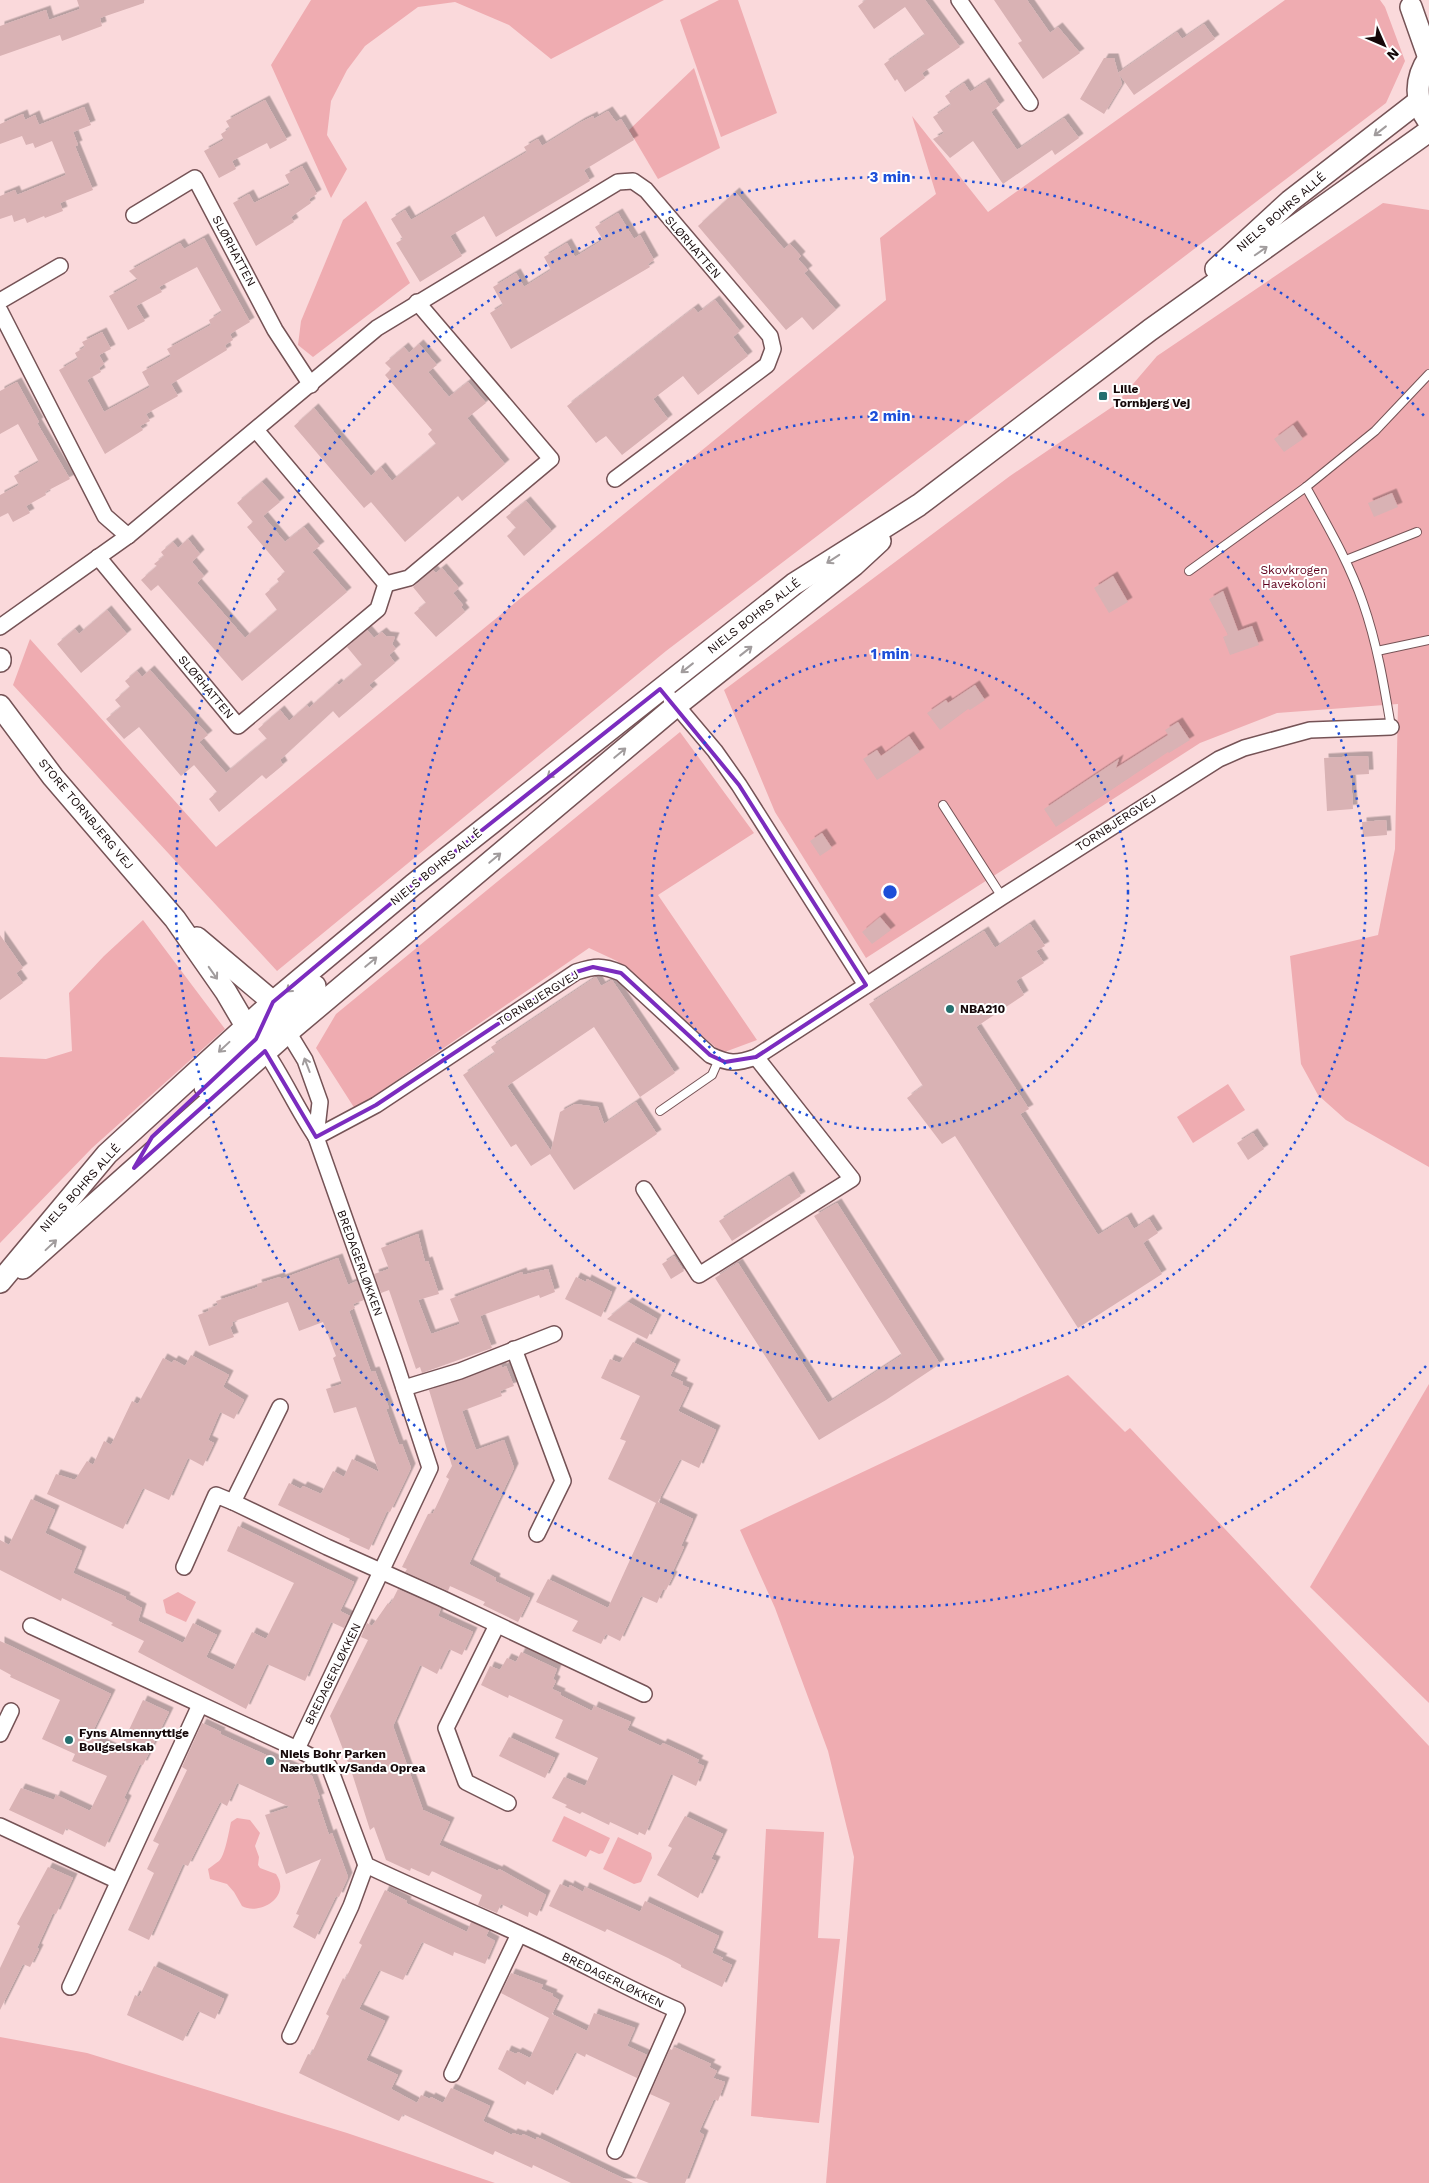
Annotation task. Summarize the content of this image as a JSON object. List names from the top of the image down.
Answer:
{
  "streets": {
    "street": [
      "NIELS BOHRS ALLÉ",
      "SLØRHATTEN",
      "STORE TORNBJERG VEJ",
      "TORNBJERGVEJ",
      "BREDAGERLØKKEN"
    ]
  },
  "crossings": [
    ["NIELS BOHRS ALLÉ", "STORE TORNBJERG VEJ"],
    ["NIELS BOHRS ALLÉ", "BREDAGERLØKKEN"],
    ["STORE TORNBJERG VEJ", "BREDAGERLØKKEN"],
    ["TORNBJERGVEJ", "BREDAGERLØKKEN"]
  ],
  "parks": ["Skovkrogen Havekoloni"],
  "places": {
    "transit": ["Lille Tornbjerg Vej"],
    "other": ["NBA210", "Fyns Almennyttige Boligselskab", "Niels Bohr Parken Nærbutik v/Sanda Oprea"]
  },
  "north": "bottom right",
  "rings": ["3 min", "2 min", "1 min"]
}
